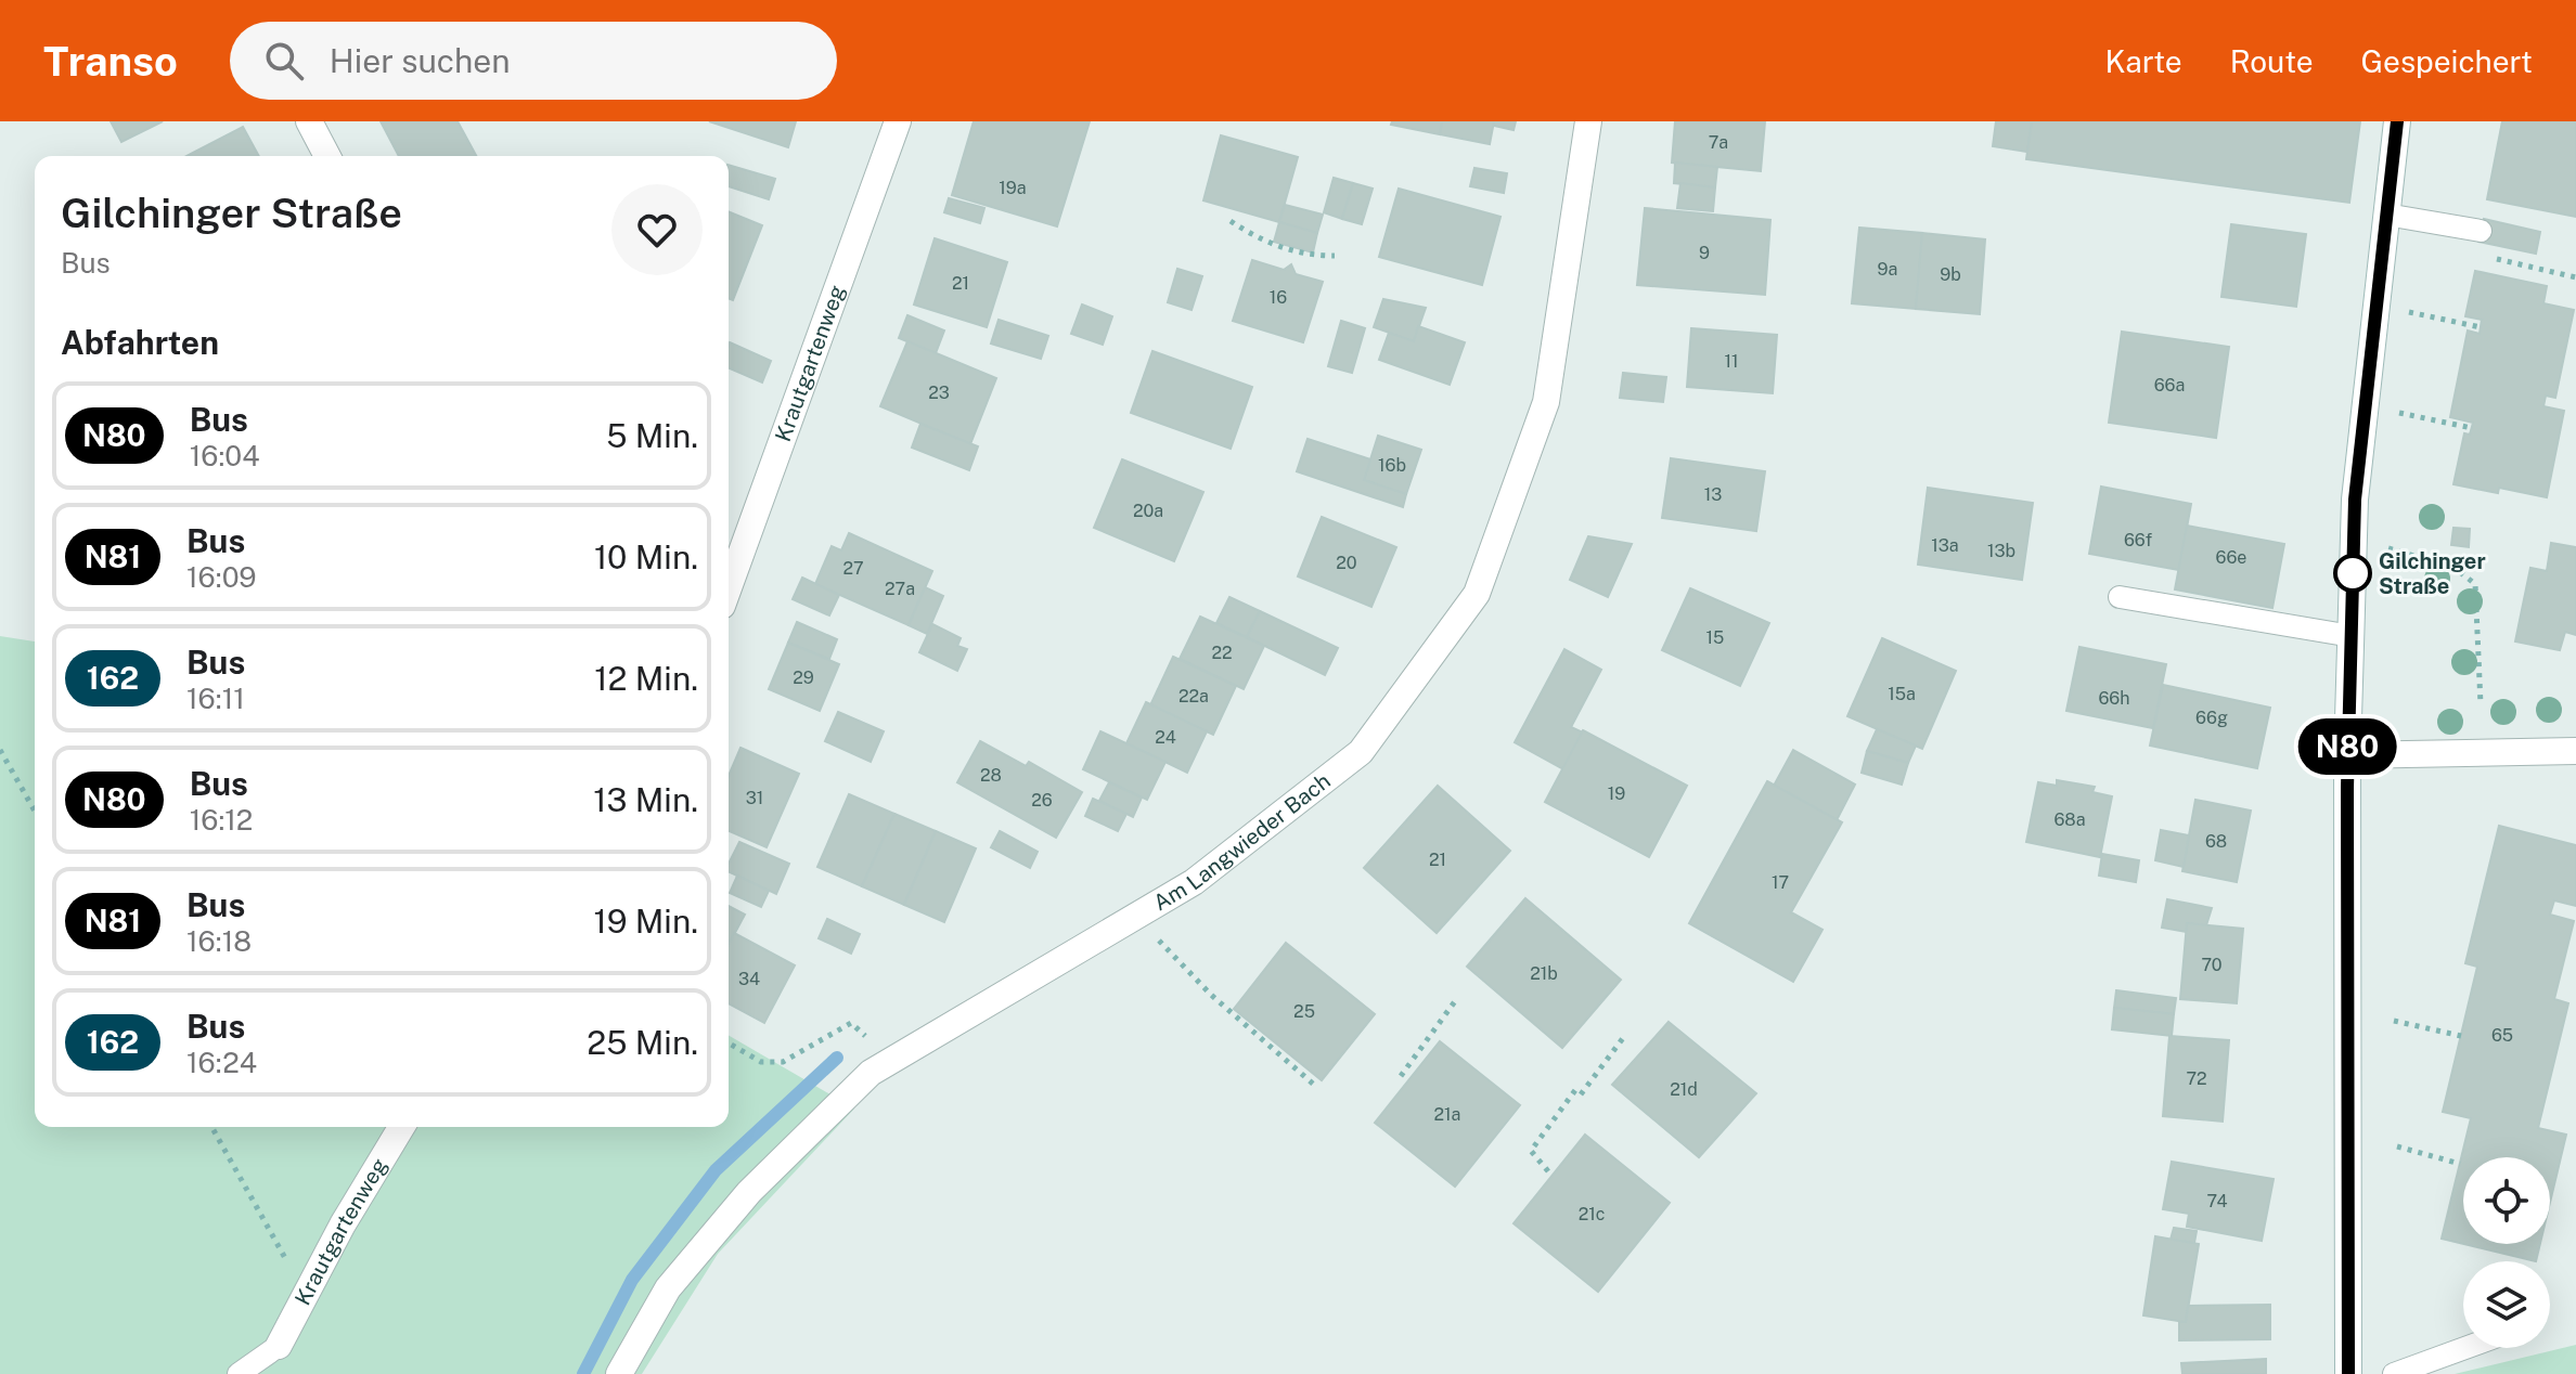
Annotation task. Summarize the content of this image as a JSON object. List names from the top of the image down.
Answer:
{
  "streets": {
    "street": ["Krautgartenweg", "Am Langwieder Bach"]
  },
  "places": ["Gilchinger Straße"],
  "lines": ["bus line N80"],
  "house_numbers": [
    "7a",
    "19a",
    "9",
    "9a",
    "9b",
    "21",
    "16",
    "11",
    "66a",
    "23",
    "16b",
    "13",
    "20a",
    "66f",
    "13a",
    "13b",
    "66e",
    "20",
    "27",
    "27a",
    "15",
    "22",
    "29",
    "15a",
    "22a",
    "66h",
    "66g",
    "24",
    "28",
    "19",
    "31",
    "26",
    "68a",
    "68",
    "21",
    "17",
    "70",
    "21b",
    "34",
    "25",
    "65",
    "72",
    "21d",
    "21a",
    "74",
    "21c"
  ],
  "page": {
    "header": "Transo",
    "search": "Hier suchen",
    "nav": ["Karte", "Route", "Gespeichert"],
    "on_map": "N80",
    "heading": [
      ["Gilchinger Straße", "Bus"],
      "Abfahrten"
    ],
    "list": [
      {
        "mark": "N80",
        "name": "Bus",
        "note": "16:04",
        "value": "5 Min."
      },
      {
        "mark": "N81",
        "name": "Bus",
        "note": "16:09",
        "value": "10 Min."
      },
      {
        "mark": "162",
        "name": "Bus",
        "note": "16:11",
        "value": "12 Min."
      },
      {
        "mark": "N80",
        "name": "Bus",
        "note": "16:12",
        "value": "13 Min."
      },
      {
        "mark": "N81",
        "name": "Bus",
        "note": "16:18",
        "value": "19 Min."
      },
      {
        "mark": "162",
        "name": "Bus",
        "note": "16:24",
        "value": "25 Min."
      }
    ]
  }
}
